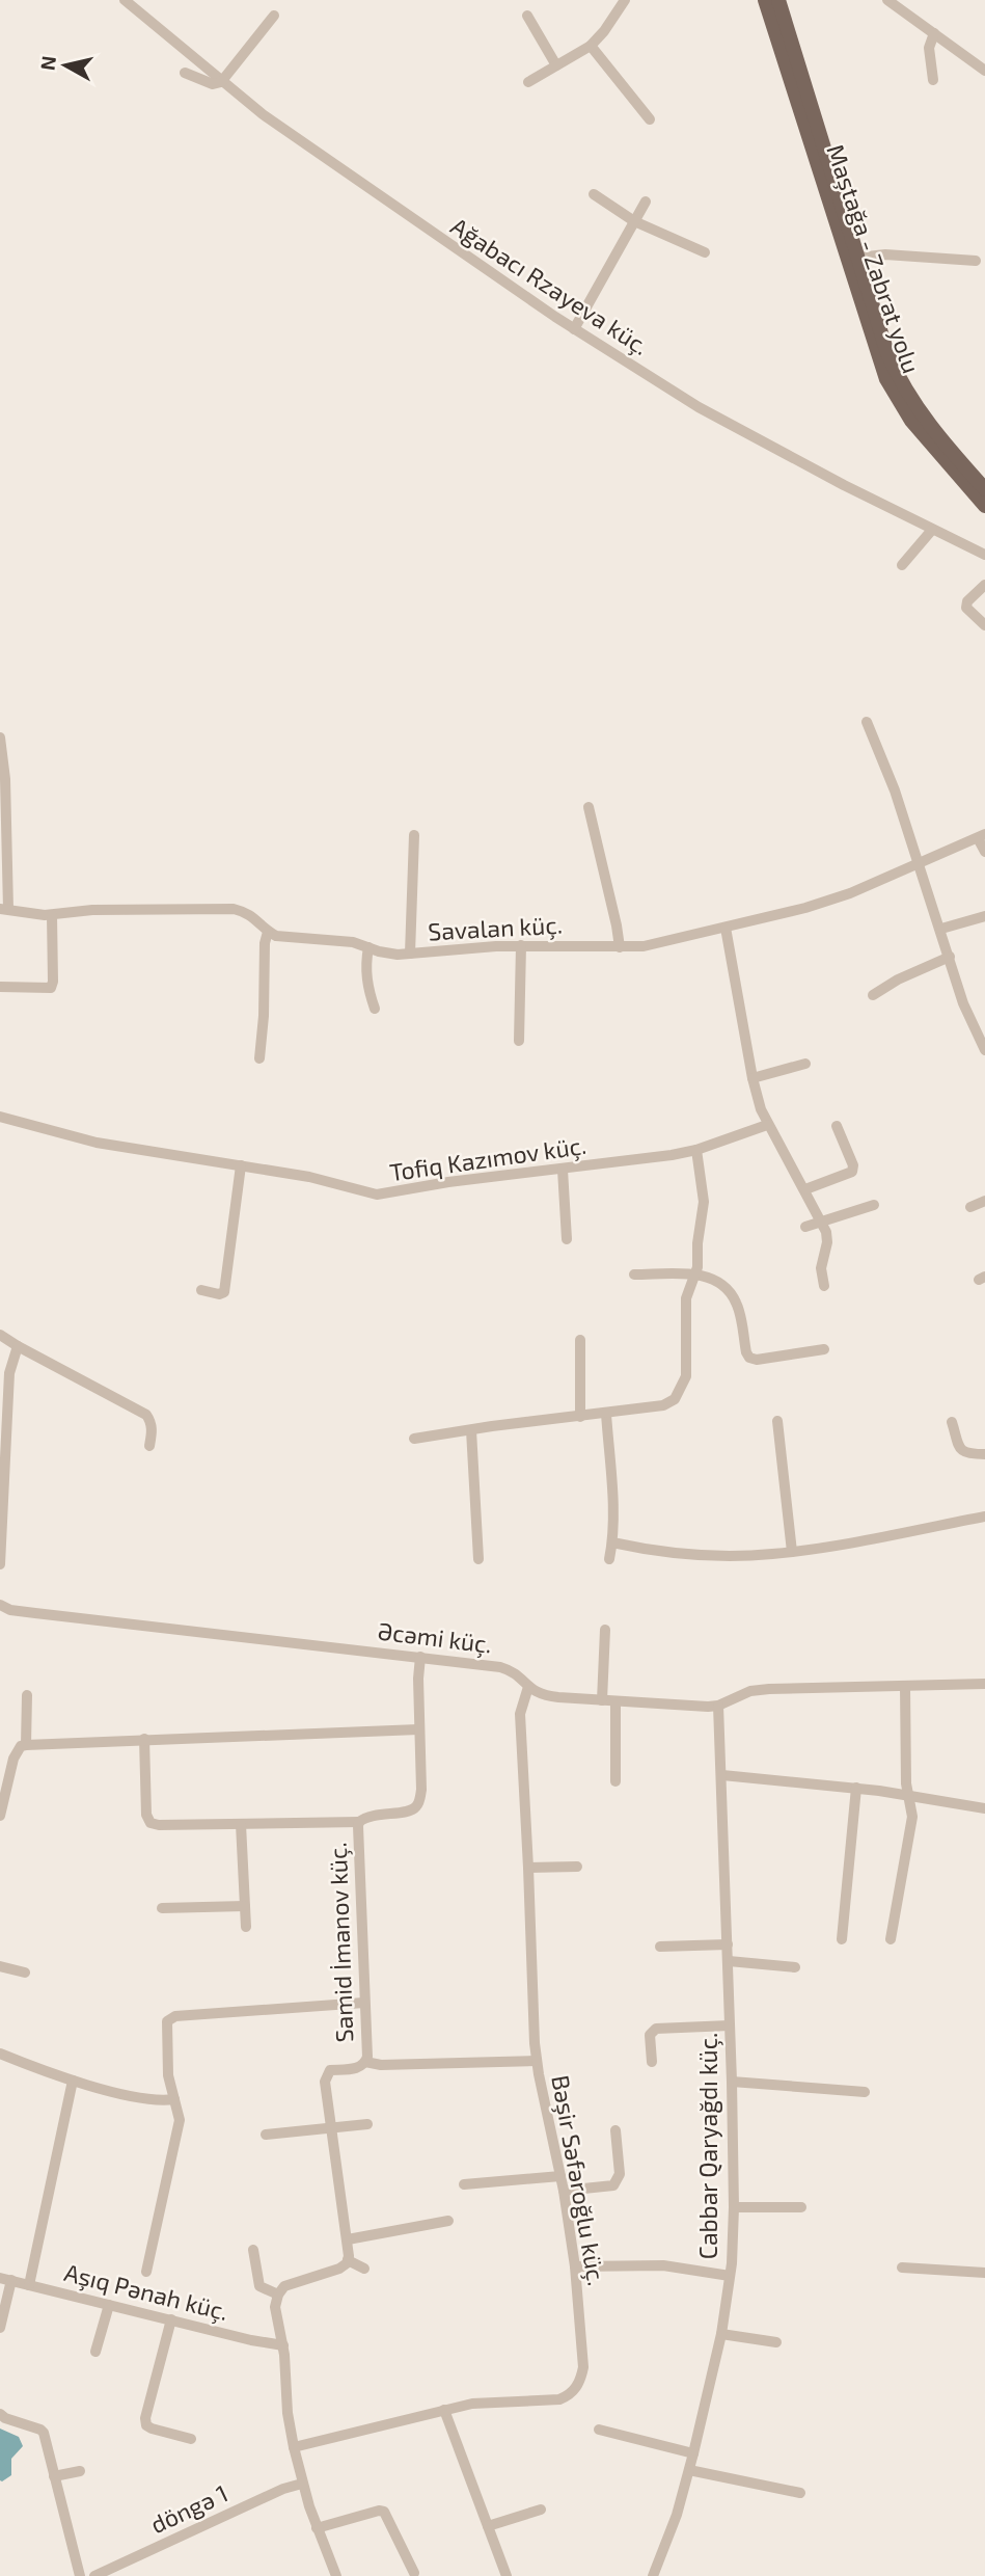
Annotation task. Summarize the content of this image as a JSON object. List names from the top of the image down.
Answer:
{
  "streets": {
    "main road": ["Maştağa - Zabrat yolu"],
    "street": [
      "Ağabacı Rzayeva küç.",
      "Savalan küç.",
      "Tofiq Kazımov küç.",
      "Əcəmi küç.",
      "Samid İmanov küç.",
      "Cabbar Qaryağdı küç.",
      "Bəşir Səfəroğlu küç.",
      "Aşıq Pənah küç.",
      "döngə 1"
    ]
  },
  "crossings": [
    ["Əcəmi küç.", "Samid İmanov küç."],
    ["Əcəmi küç.", "Cabbar Qaryağdı küç."],
    ["Əcəmi küç.", "Bəşir Səfəroğlu küç."]
  ],
  "north": "left"
}
